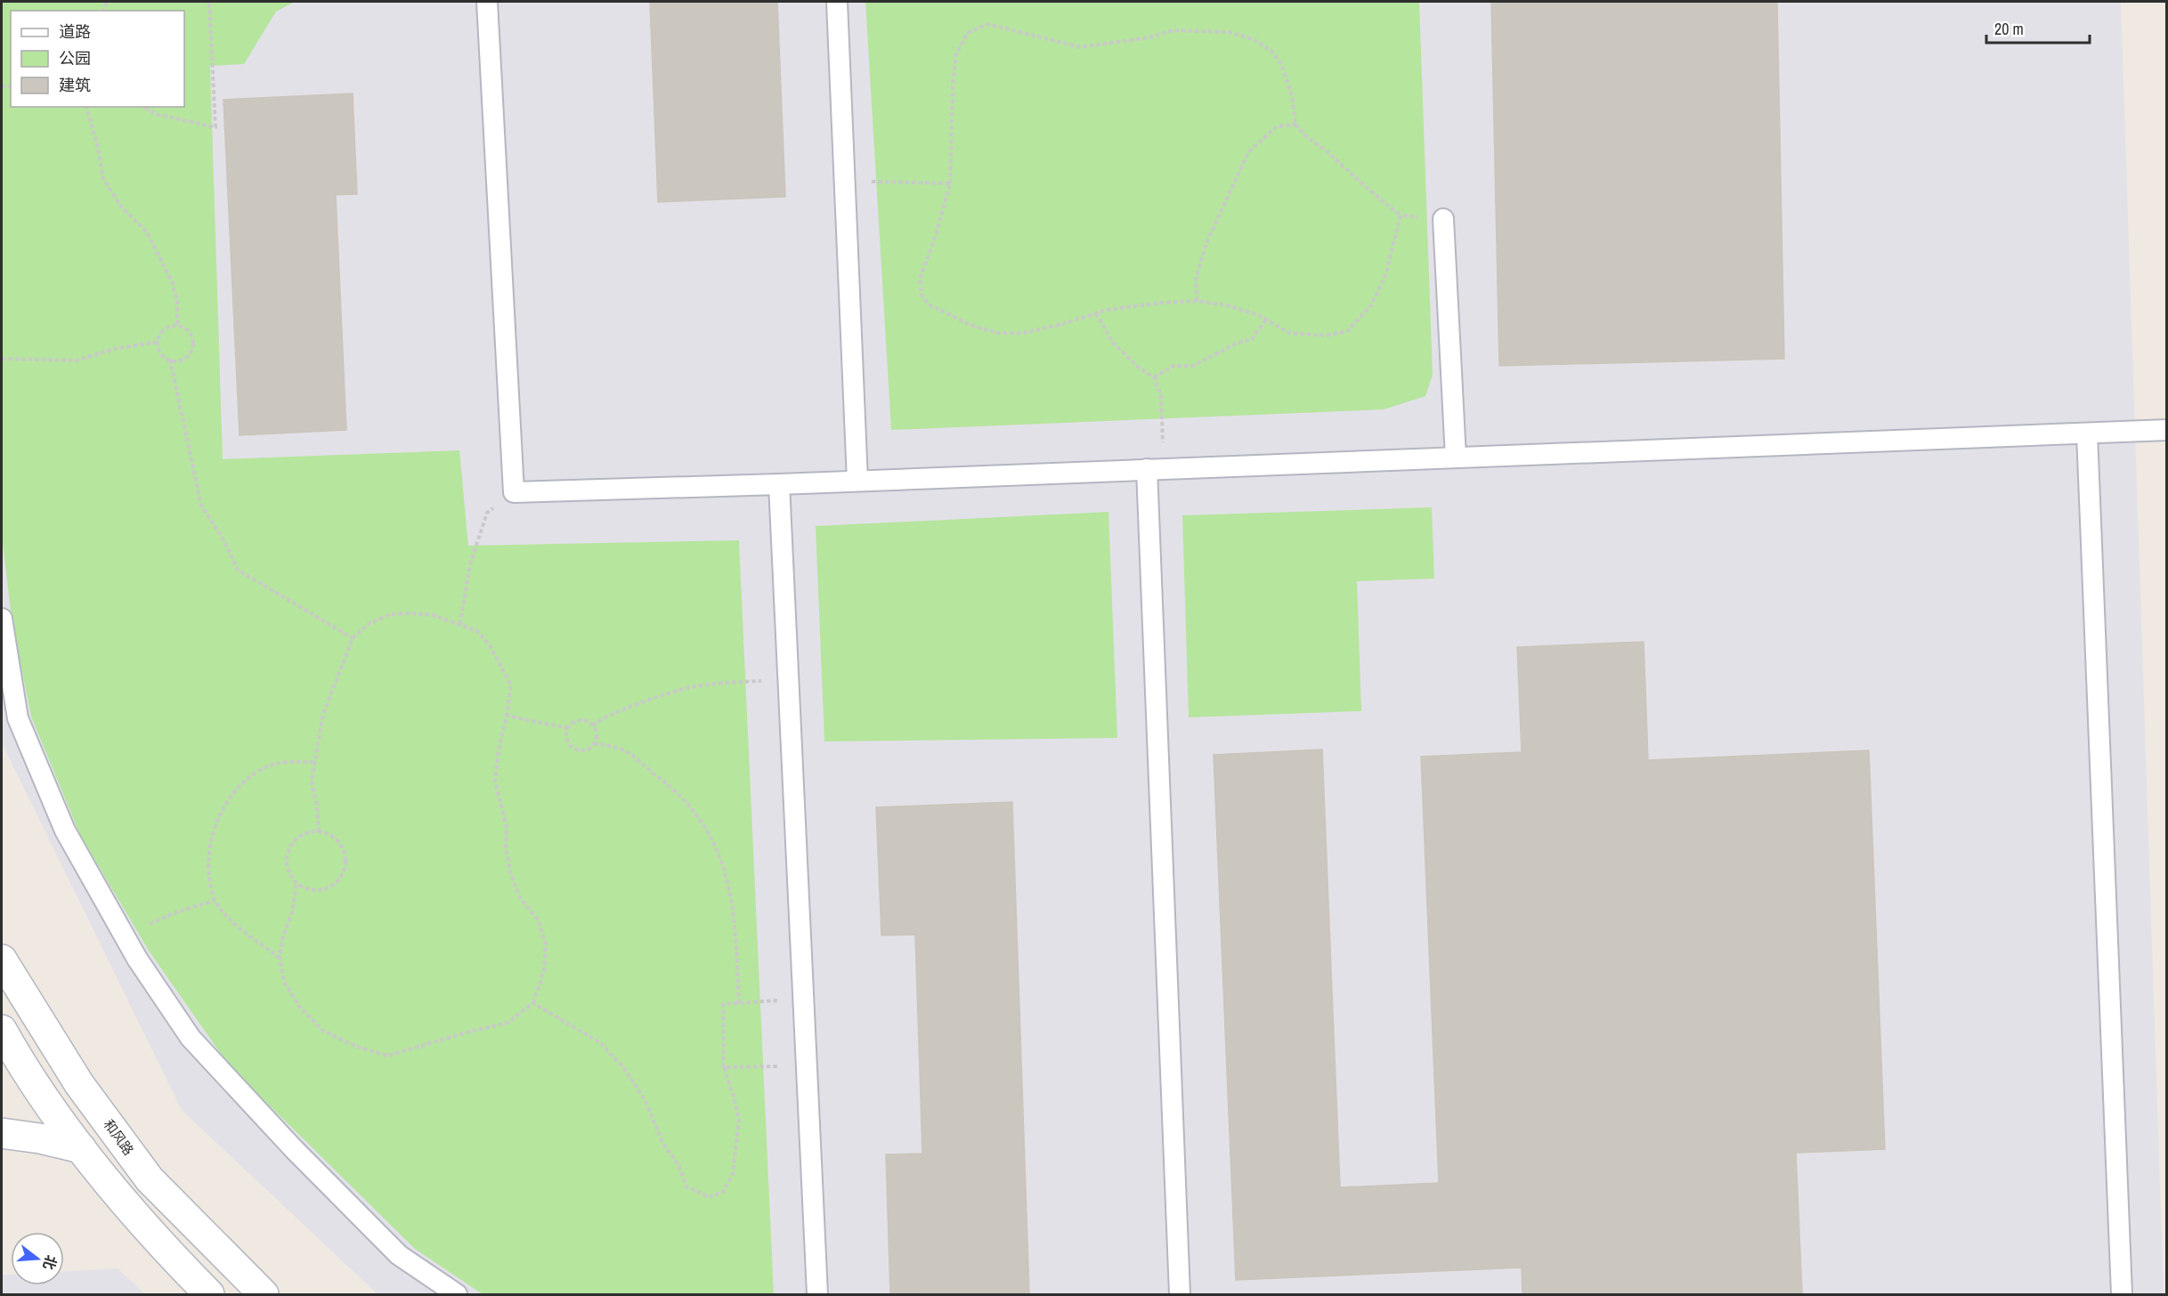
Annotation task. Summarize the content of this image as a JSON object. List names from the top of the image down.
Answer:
{
  "streets": {
    "street": ["和风路"]
  },
  "legend": ["道路", "公园", "建筑"],
  "scale_bar": "20 m",
  "north": "right"
}
